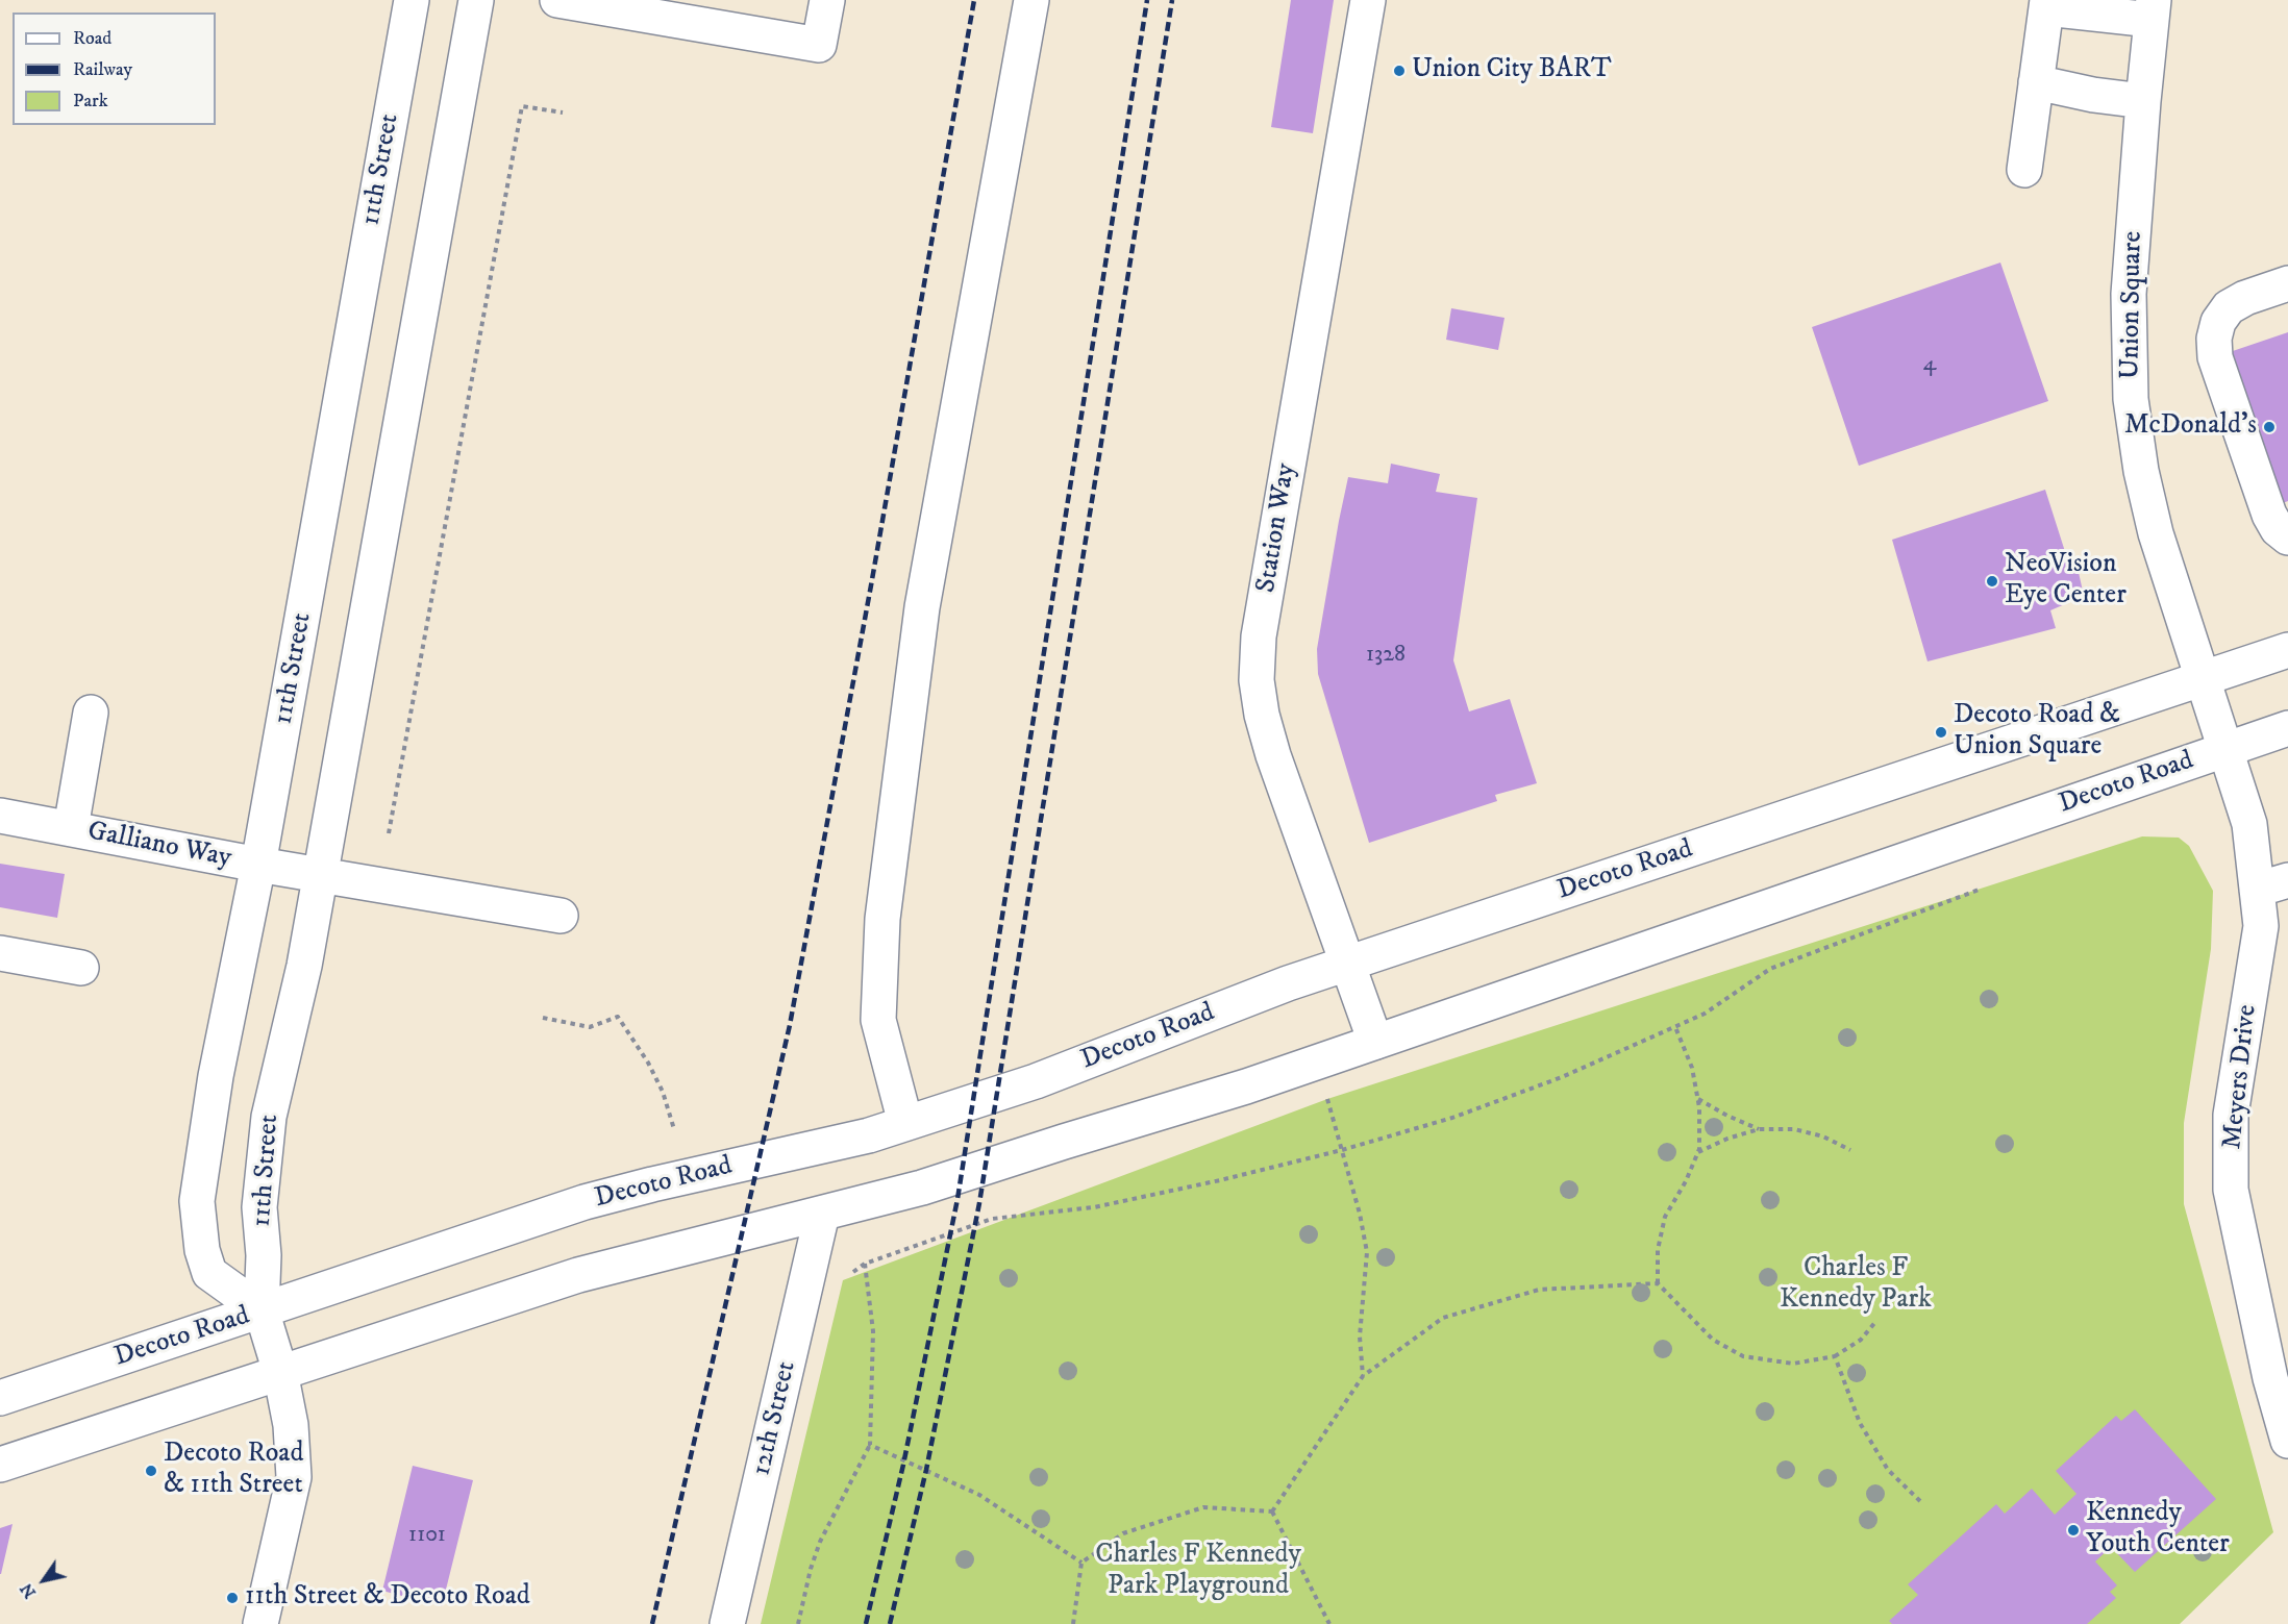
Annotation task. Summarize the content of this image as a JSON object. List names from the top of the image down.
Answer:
{
  "streets": {
    "street": [
      "11th Street",
      "Union Square",
      "Station Way",
      "Decoto Road",
      "Galliano Way",
      "Meyers Drive",
      "12th Street"
    ]
  },
  "crossings": [
    ["11th Street", "Decoto Road"],
    ["11th Street", "Galliano Way"],
    ["Union Square", "Decoto Road"],
    ["Union Square", "Meyers Drive"],
    ["Station Way", "Decoto Road"],
    ["Decoto Road", "Meyers Drive"],
    ["Decoto Road", "12th Street"]
  ],
  "parks": ["Charles F Kennedy Park", "Charles F Kennedy Park Playground"],
  "places": [
    "Union City BART",
    "McDonald's",
    "NeoVision Eye Center",
    "Decoto Road & Union Square",
    "Decoto Road & 11th Street",
    "Kennedy Youth Center",
    "11th Street & Decoto Road"
  ],
  "house_numbers": ["4", "1328", "1101"],
  "legend": ["Road", "Railway", "Park"],
  "north": "bottom left"
}
